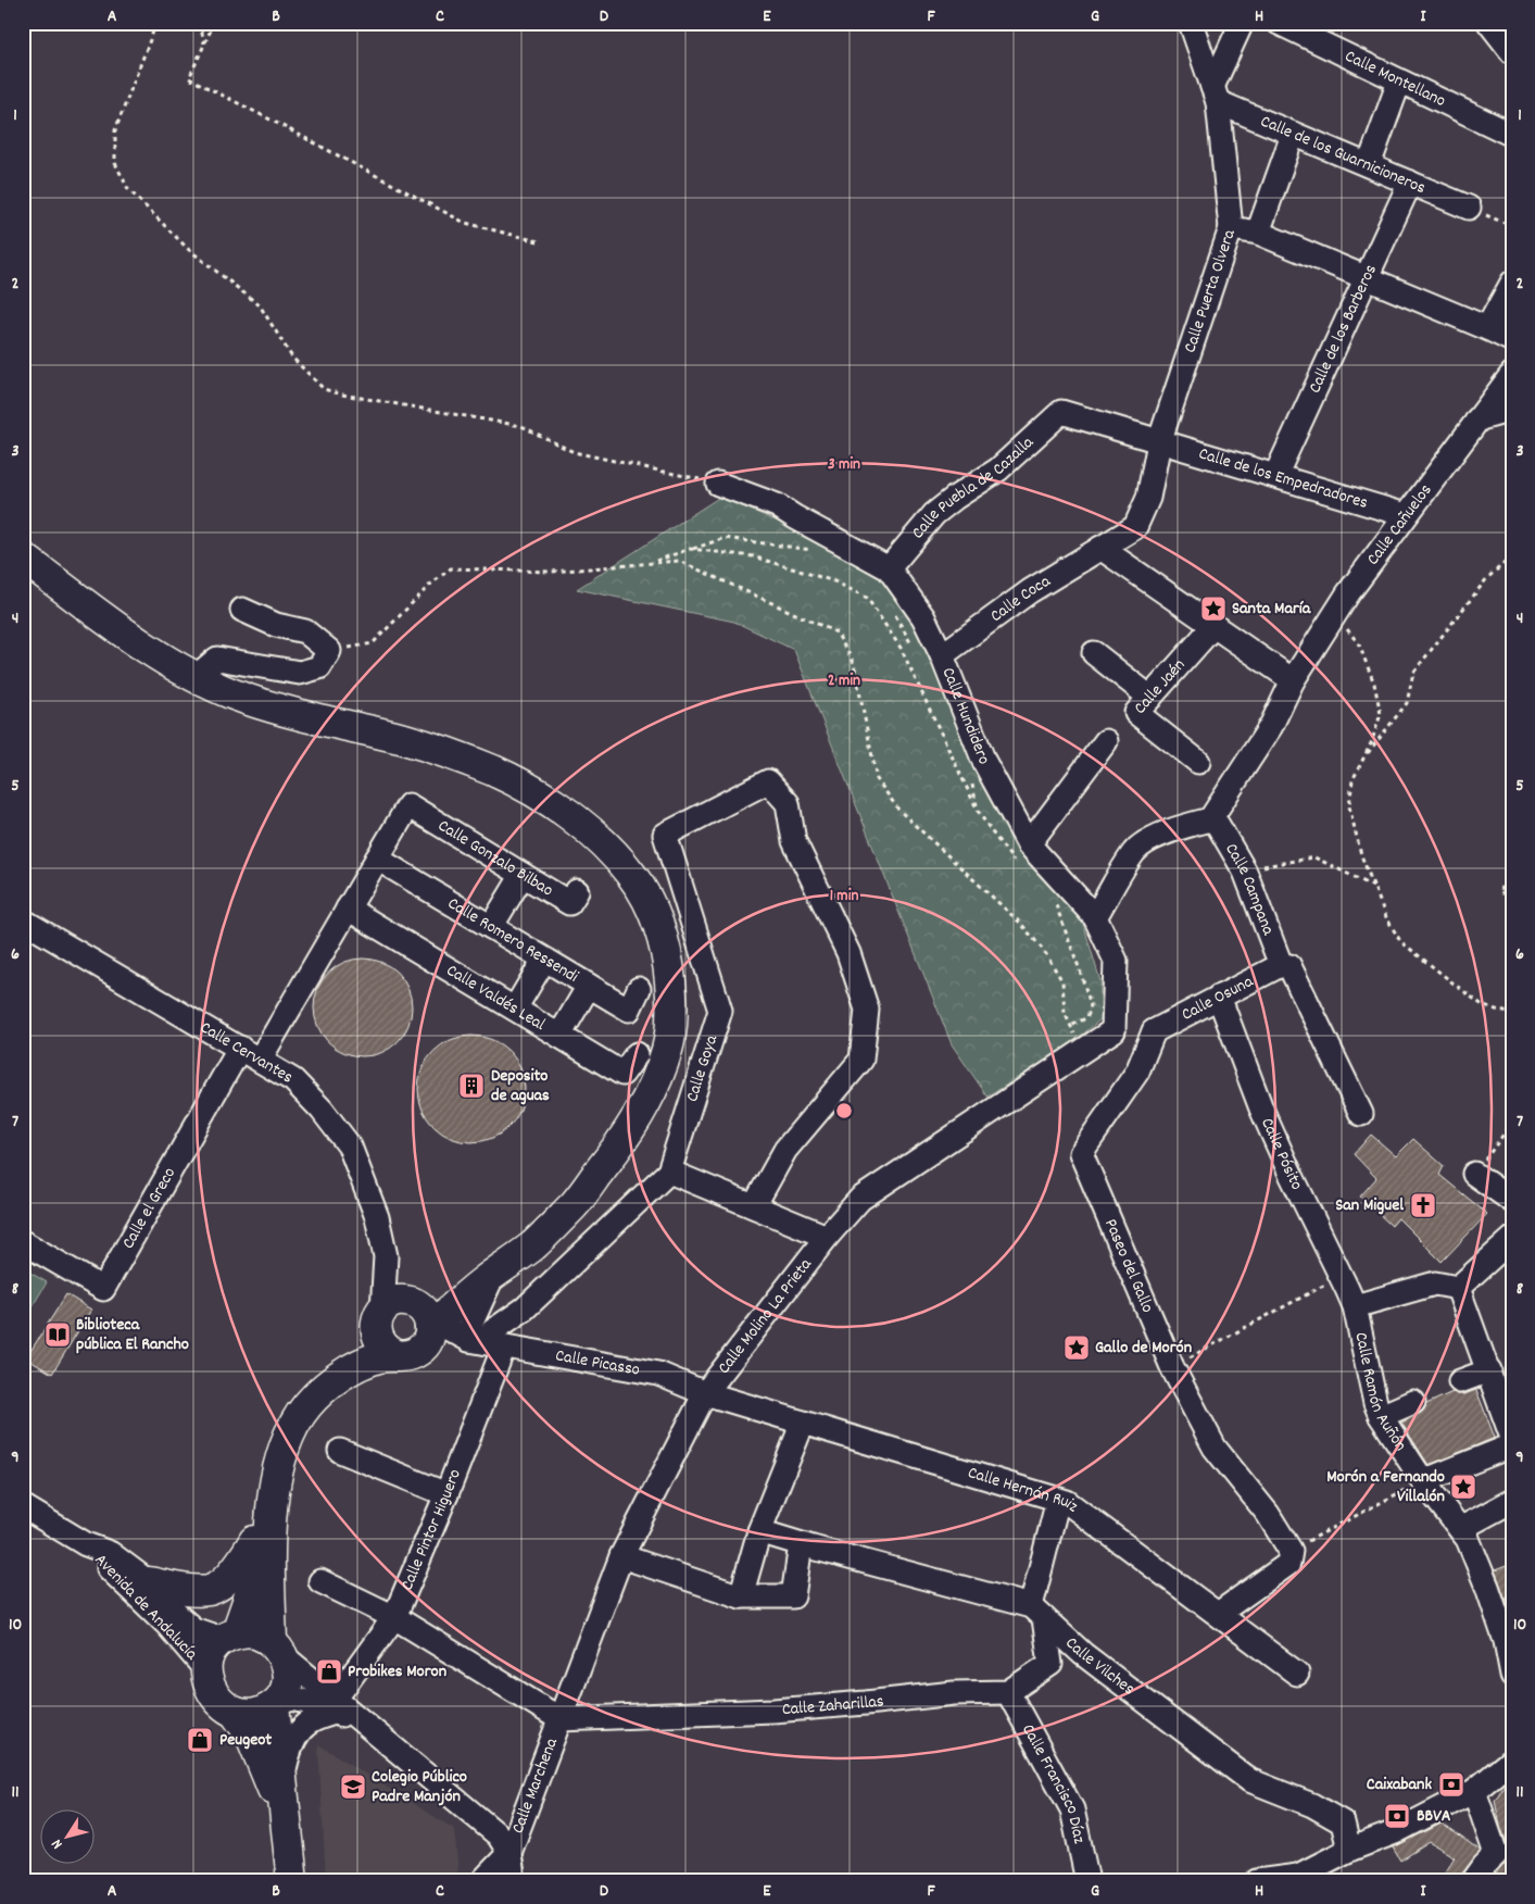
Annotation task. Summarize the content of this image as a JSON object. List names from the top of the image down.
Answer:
{
  "streets": {
    "street": [
      "Calle Montellano",
      "Calle de los Guarnicioneros",
      "Calle Puerta Olvera",
      "Calle de los Barberos",
      "Calle de los Empedradores",
      "Calle Puebla de Cazalla",
      "Calle Cañuelos",
      "Calle Coca",
      "Calle Jaén",
      "Calle Hundidero",
      "Calle Gonzalo Bilbao",
      "Calle Campana",
      "Calle Romero Ressendi",
      "Calle Valdés Leal",
      "Calle Osuna",
      "Calle Cervantes",
      "Calle Goya",
      "Calle Pósito",
      "Calle el Greco",
      "Paseo del Gallo",
      "Calle Molino La Prieta",
      "Calle Picasso",
      "Calle Ramón Auñón",
      "Calle Hernán Ruiz",
      "Calle Pintor Higuero",
      "Avenida de Andalucía",
      "Calle Vilches",
      "Calle Zaharillas",
      "Calle Francisco Díaz",
      "Calle Marchena"
    ]
  },
  "crossings": [
    ["Calle de los Guarnicioneros", "Calle Puerta Olvera"],
    ["Calle de los Guarnicioneros", "Calle de los Barberos"],
    ["Calle Puerta Olvera", "Calle de los Empedradores"],
    ["Calle Puerta Olvera", "Calle Coca"],
    ["Calle de los Barberos", "Calle de los Empedradores"],
    ["Calle de los Empedradores", "Calle Puebla de Cazalla"],
    ["Calle de los Empedradores", "Calle Cañuelos"],
    ["Calle Puebla de Cazalla", "Calle Hundidero"],
    ["Calle Coca", "Calle Hundidero"],
    ["Calle Hundidero", "Calle Molino La Prieta"],
    ["Calle Gonzalo Bilbao", "Calle Romero Ressendi"],
    ["Calle Campana", "Calle Osuna"],
    ["Calle Osuna", "Calle Pósito"],
    ["Calle Osuna", "Paseo del Gallo"],
    ["Calle Cervantes", "Calle el Greco"],
    ["Calle Goya", "Calle Picasso"],
    ["Calle Goya", "Calle Pintor Higuero"],
    ["Calle Pósito", "Calle Ramón Auñón"],
    ["Calle Molino La Prieta", "Calle Picasso"],
    ["Calle Molino La Prieta", "Calle Hernán Ruiz"],
    ["Calle Molino La Prieta", "Calle Zaharillas"],
    ["Calle Molino La Prieta", "Calle Marchena"],
    ["Calle Picasso", "Calle Hernán Ruiz"],
    ["Calle Picasso", "Calle Pintor Higuero"],
    ["Calle Zaharillas", "Calle Francisco Díaz"],
    ["Calle Zaharillas", "Calle Marchena"]
  ],
  "places": {
    "place": ["Santa María", "Gallo de Morón", "Morón a Fernando Villalón"],
    "building": ["Deposito de aguas"],
    "church": ["San Miguel"],
    "library": ["Biblioteca pública El Rancho"],
    "shop": ["Probikes Moron", "Peugeot"],
    "bank": ["Caixabank", "BBVA"],
    "school or university": ["Colegio Público Padre Manjón"]
  },
  "north": "bottom left",
  "grid": {
    "columns": [
      "A",
      "B",
      "C",
      "D",
      "E",
      "F",
      "G",
      "H",
      "I"
    ],
    "rows": [
      "1",
      "2",
      "3",
      "4",
      "5",
      "6",
      "7",
      "8",
      "9",
      "10",
      "11"
    ]
  },
  "rings": ["3 min", "2 min", "1 min"]
}
